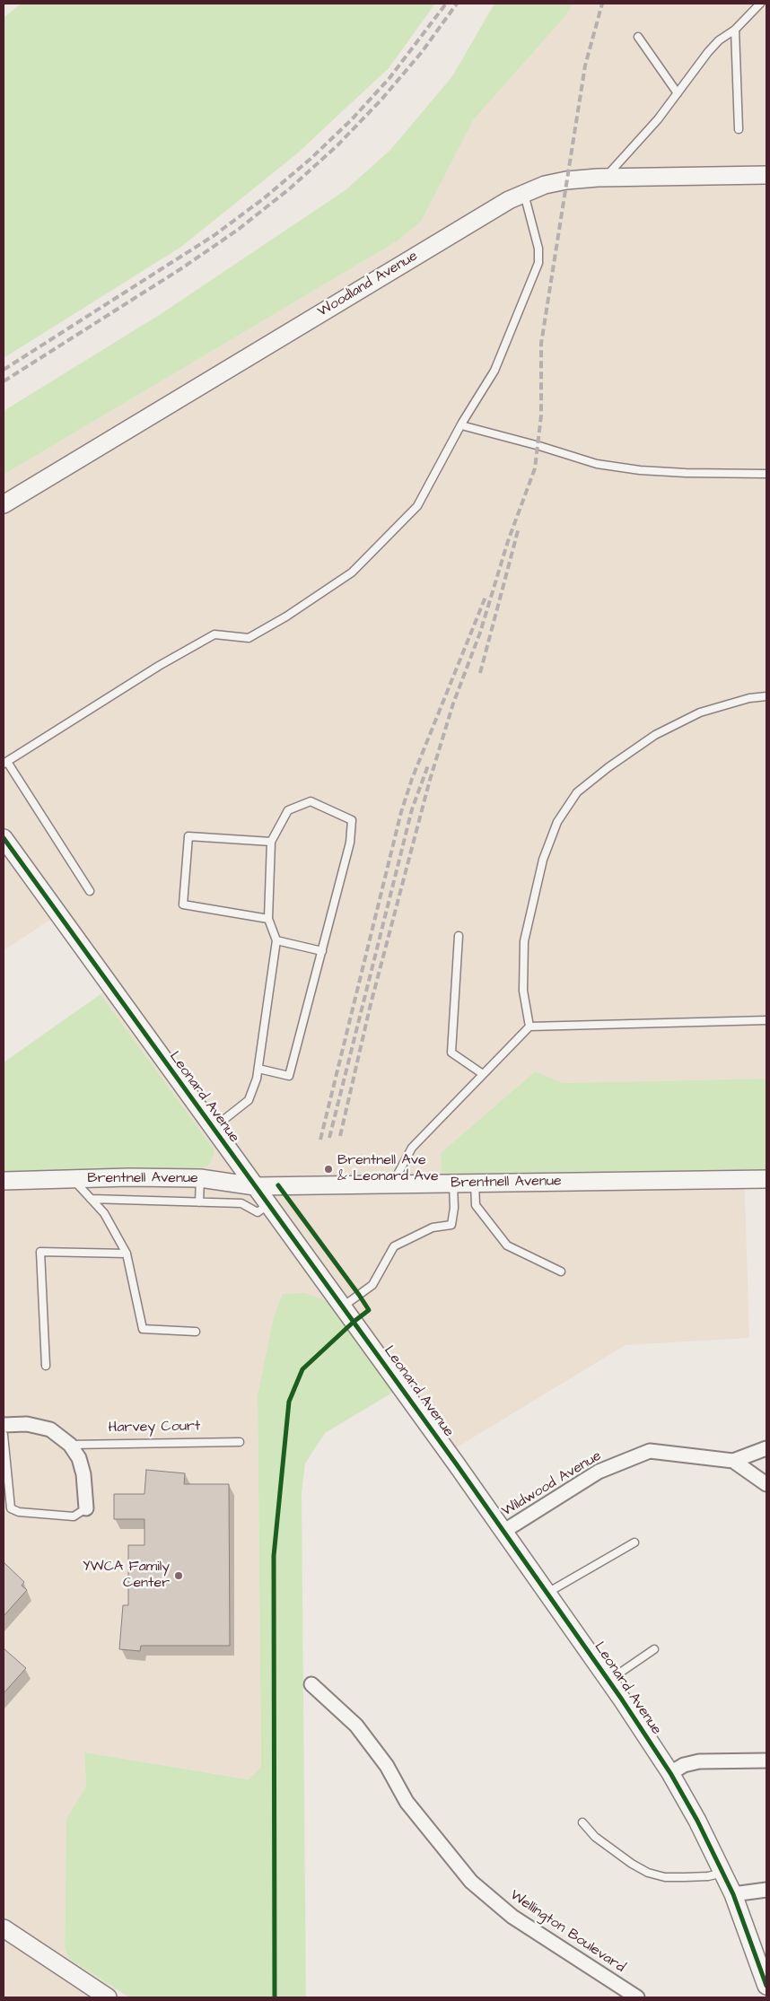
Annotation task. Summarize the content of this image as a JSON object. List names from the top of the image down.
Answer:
{
  "streets": {
    "street": [
      "Woodland Avenue",
      "Leonard Avenue",
      "Brentnell Avenue",
      "Wildwood Avenue",
      "Wellington Boulevard"
    ],
    "lane": ["Harvey Court"]
  },
  "crossings": [
    ["Leonard Avenue", "Brentnell Avenue"],
    ["Leonard Avenue", "Wildwood Avenue"]
  ],
  "places": ["Brentnell Ave & Leonard Ave", "YWCA Family Center"]
}
